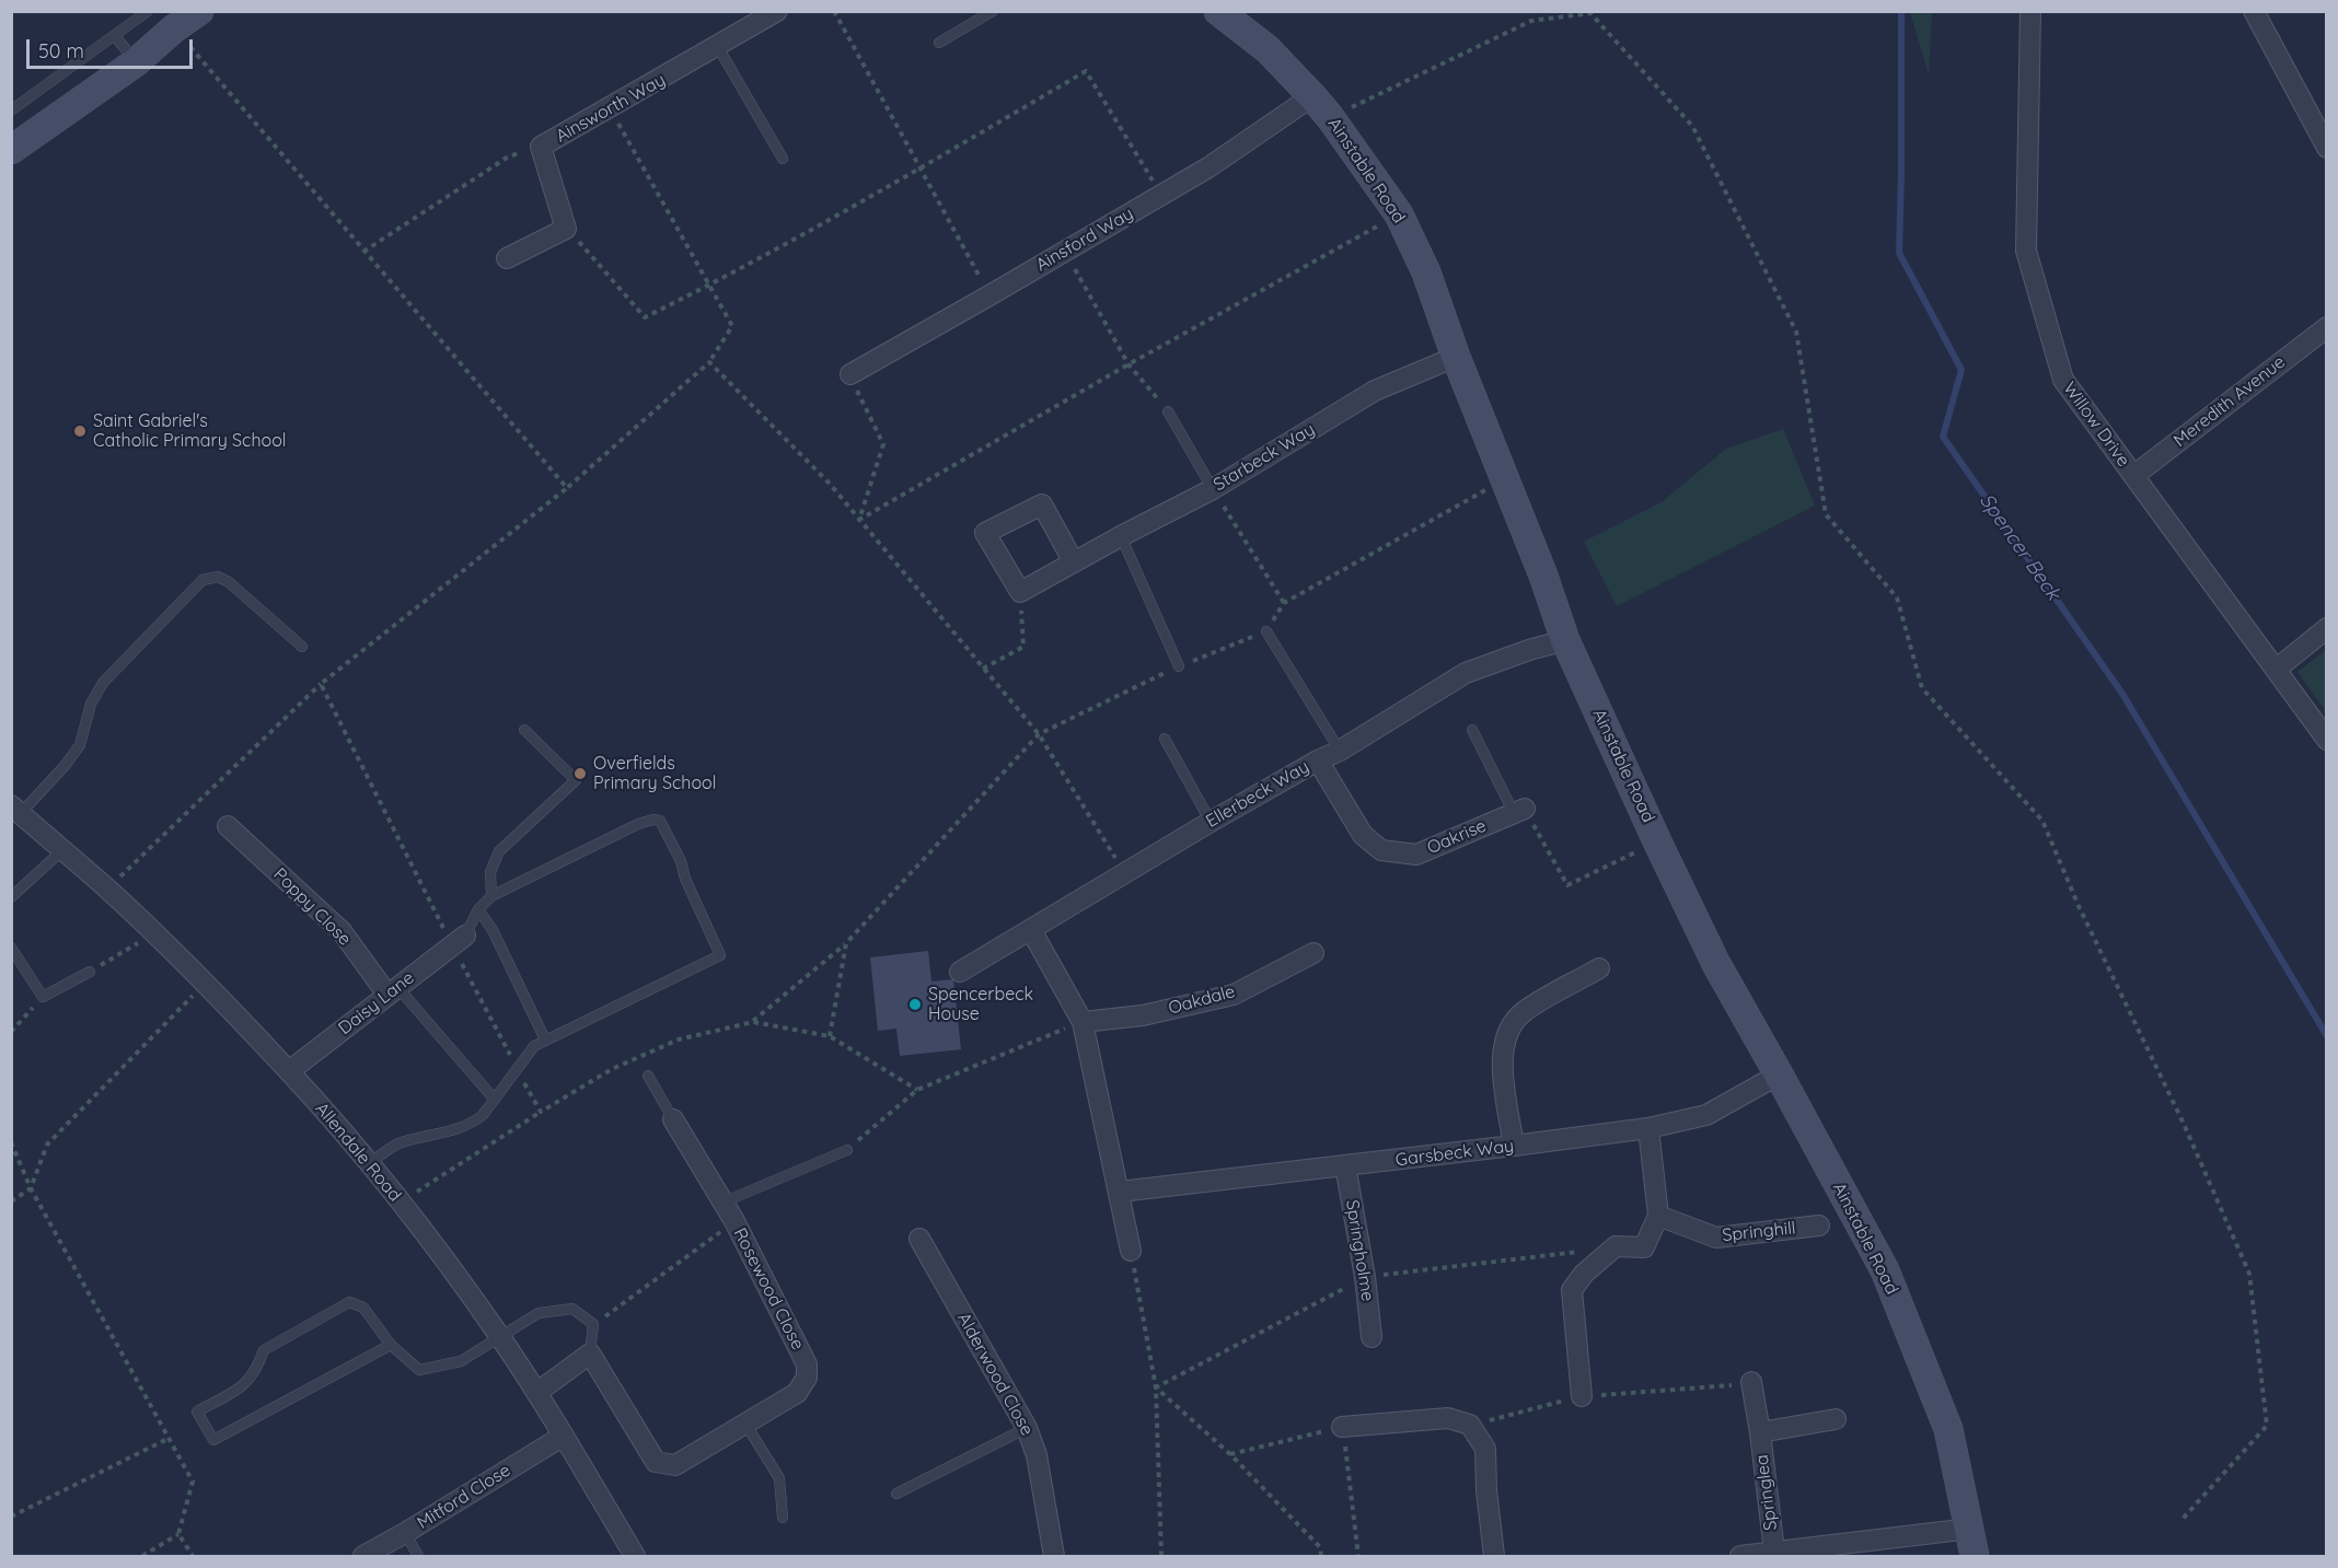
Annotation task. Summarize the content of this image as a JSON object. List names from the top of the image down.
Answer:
{
  "streets": {
    "street": [
      "Ainsworth Way",
      "Ainstable Road",
      "Ainsford Way",
      "Meredith Avenue",
      "Willow Drive",
      "Starbeck Way",
      "Ellerbeck Way",
      "Oakrise",
      "Poppy Close",
      "Oakdale",
      "Daisy Lane",
      "Allendale Road",
      "Garsbeck Way",
      "Springhill",
      "Springholme",
      "Rosewood Close",
      "Alderwood Close",
      "Springlea",
      "Mitford Close"
    ]
  },
  "crossings": [
    ["Ainstable Road", "Ainsford Way"],
    ["Ainstable Road", "Starbeck Way"],
    ["Ainstable Road", "Ellerbeck Way"],
    ["Ainstable Road", "Garsbeck Way"],
    ["Meredith Avenue", "Willow Drive"],
    ["Ellerbeck Way", "Oakrise"],
    ["Poppy Close", "Daisy Lane"],
    ["Daisy Lane", "Allendale Road"],
    ["Allendale Road", "Mitford Close"],
    ["Garsbeck Way", "Springholme"]
  ],
  "water": ["Spencer Beck"],
  "places": ["Saint Gabriel's Catholic Primary School", "Overfields Primary School", "Spencerbeck House"],
  "scale_bar": "50 m"
}
